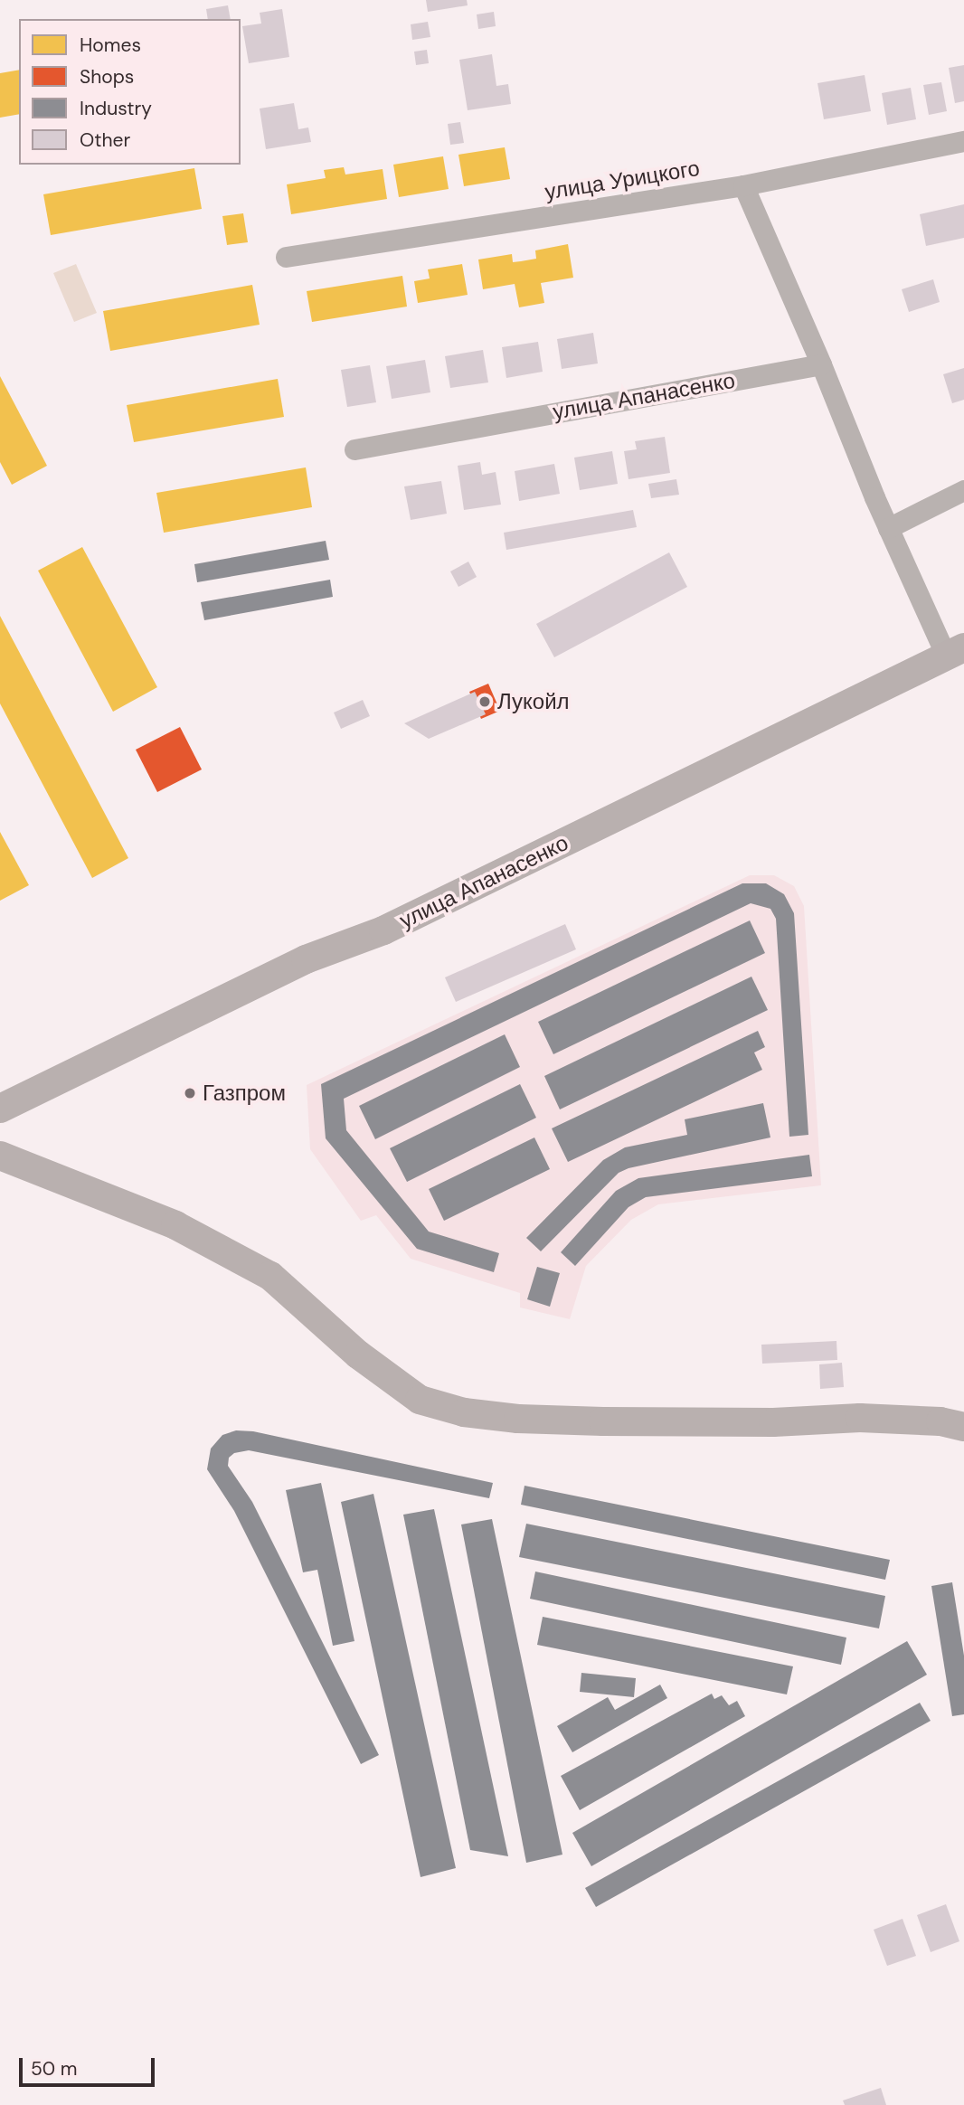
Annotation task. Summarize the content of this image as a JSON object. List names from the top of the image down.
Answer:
{
  "streets": {
    "main road": ["улица Апанасенко"],
    "street": ["улица Урицкого"]
  },
  "places": ["Лукойл", "Газпром"],
  "legend": [
    "Homes",
    "Shops",
    "Industry",
    "Other"
  ],
  "scale_bar": "50 m"
}
